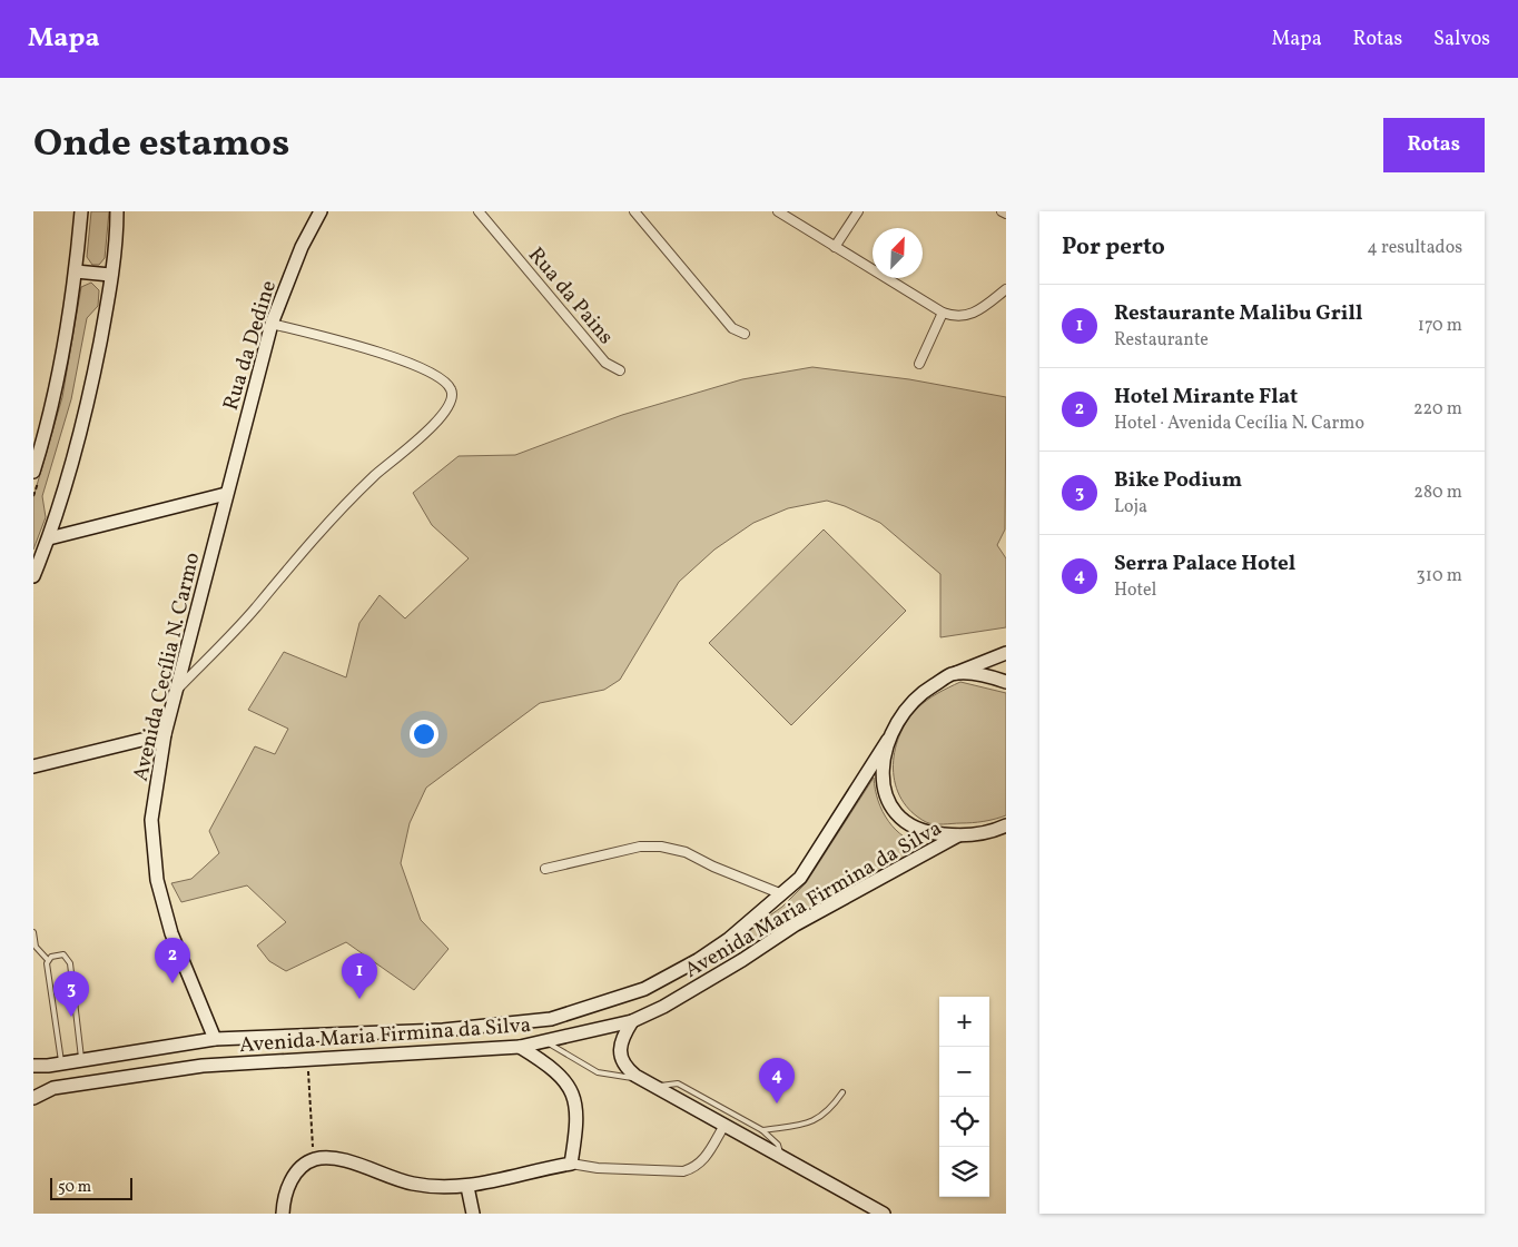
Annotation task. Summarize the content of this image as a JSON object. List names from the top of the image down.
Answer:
{
  "streets": {
    "main road": ["Rua da Dedine", "Avenida Cecília N. Carmo", "Avenida Maria Firmina da Silva"],
    "street": ["Rua da Pains"]
  },
  "crossings": [
    ["Rua da Dedine", "Avenida Cecília N. Carmo"],
    ["Avenida Cecília N. Carmo", "Avenida Maria Firmina da Silva"]
  ],
  "scale_bar": "50 m",
  "north": "top right",
  "page": {
    "header": "Mapa",
    "nav": ["Mapa", "Rotas", "Salvos"],
    "title": "Onde estamos",
    "buttons": "Rotas",
    "heading": ["Por perto", "4 resultados"],
    "list": [
      {
        "mark": "1",
        "name": "Restaurante Malibu Grill",
        "note": "Restaurante",
        "value": "170 m"
      },
      {
        "mark": "2",
        "name": "Hotel Mirante Flat",
        "note": "Hotel · Avenida Cecília N. Carmo",
        "value": "220 m"
      },
      {
        "mark": "3",
        "name": "Bike Podium",
        "note": "Loja",
        "value": "280 m"
      },
      {
        "mark": "4",
        "name": "Serra Palace Hotel",
        "note": "Hotel",
        "value": "310 m"
      }
    ],
    "pins": [
      "2",
      "1",
      "3",
      "4"
    ],
    "map_buttons": ["+", "−"],
    "scale": "50 m"
  }
}
